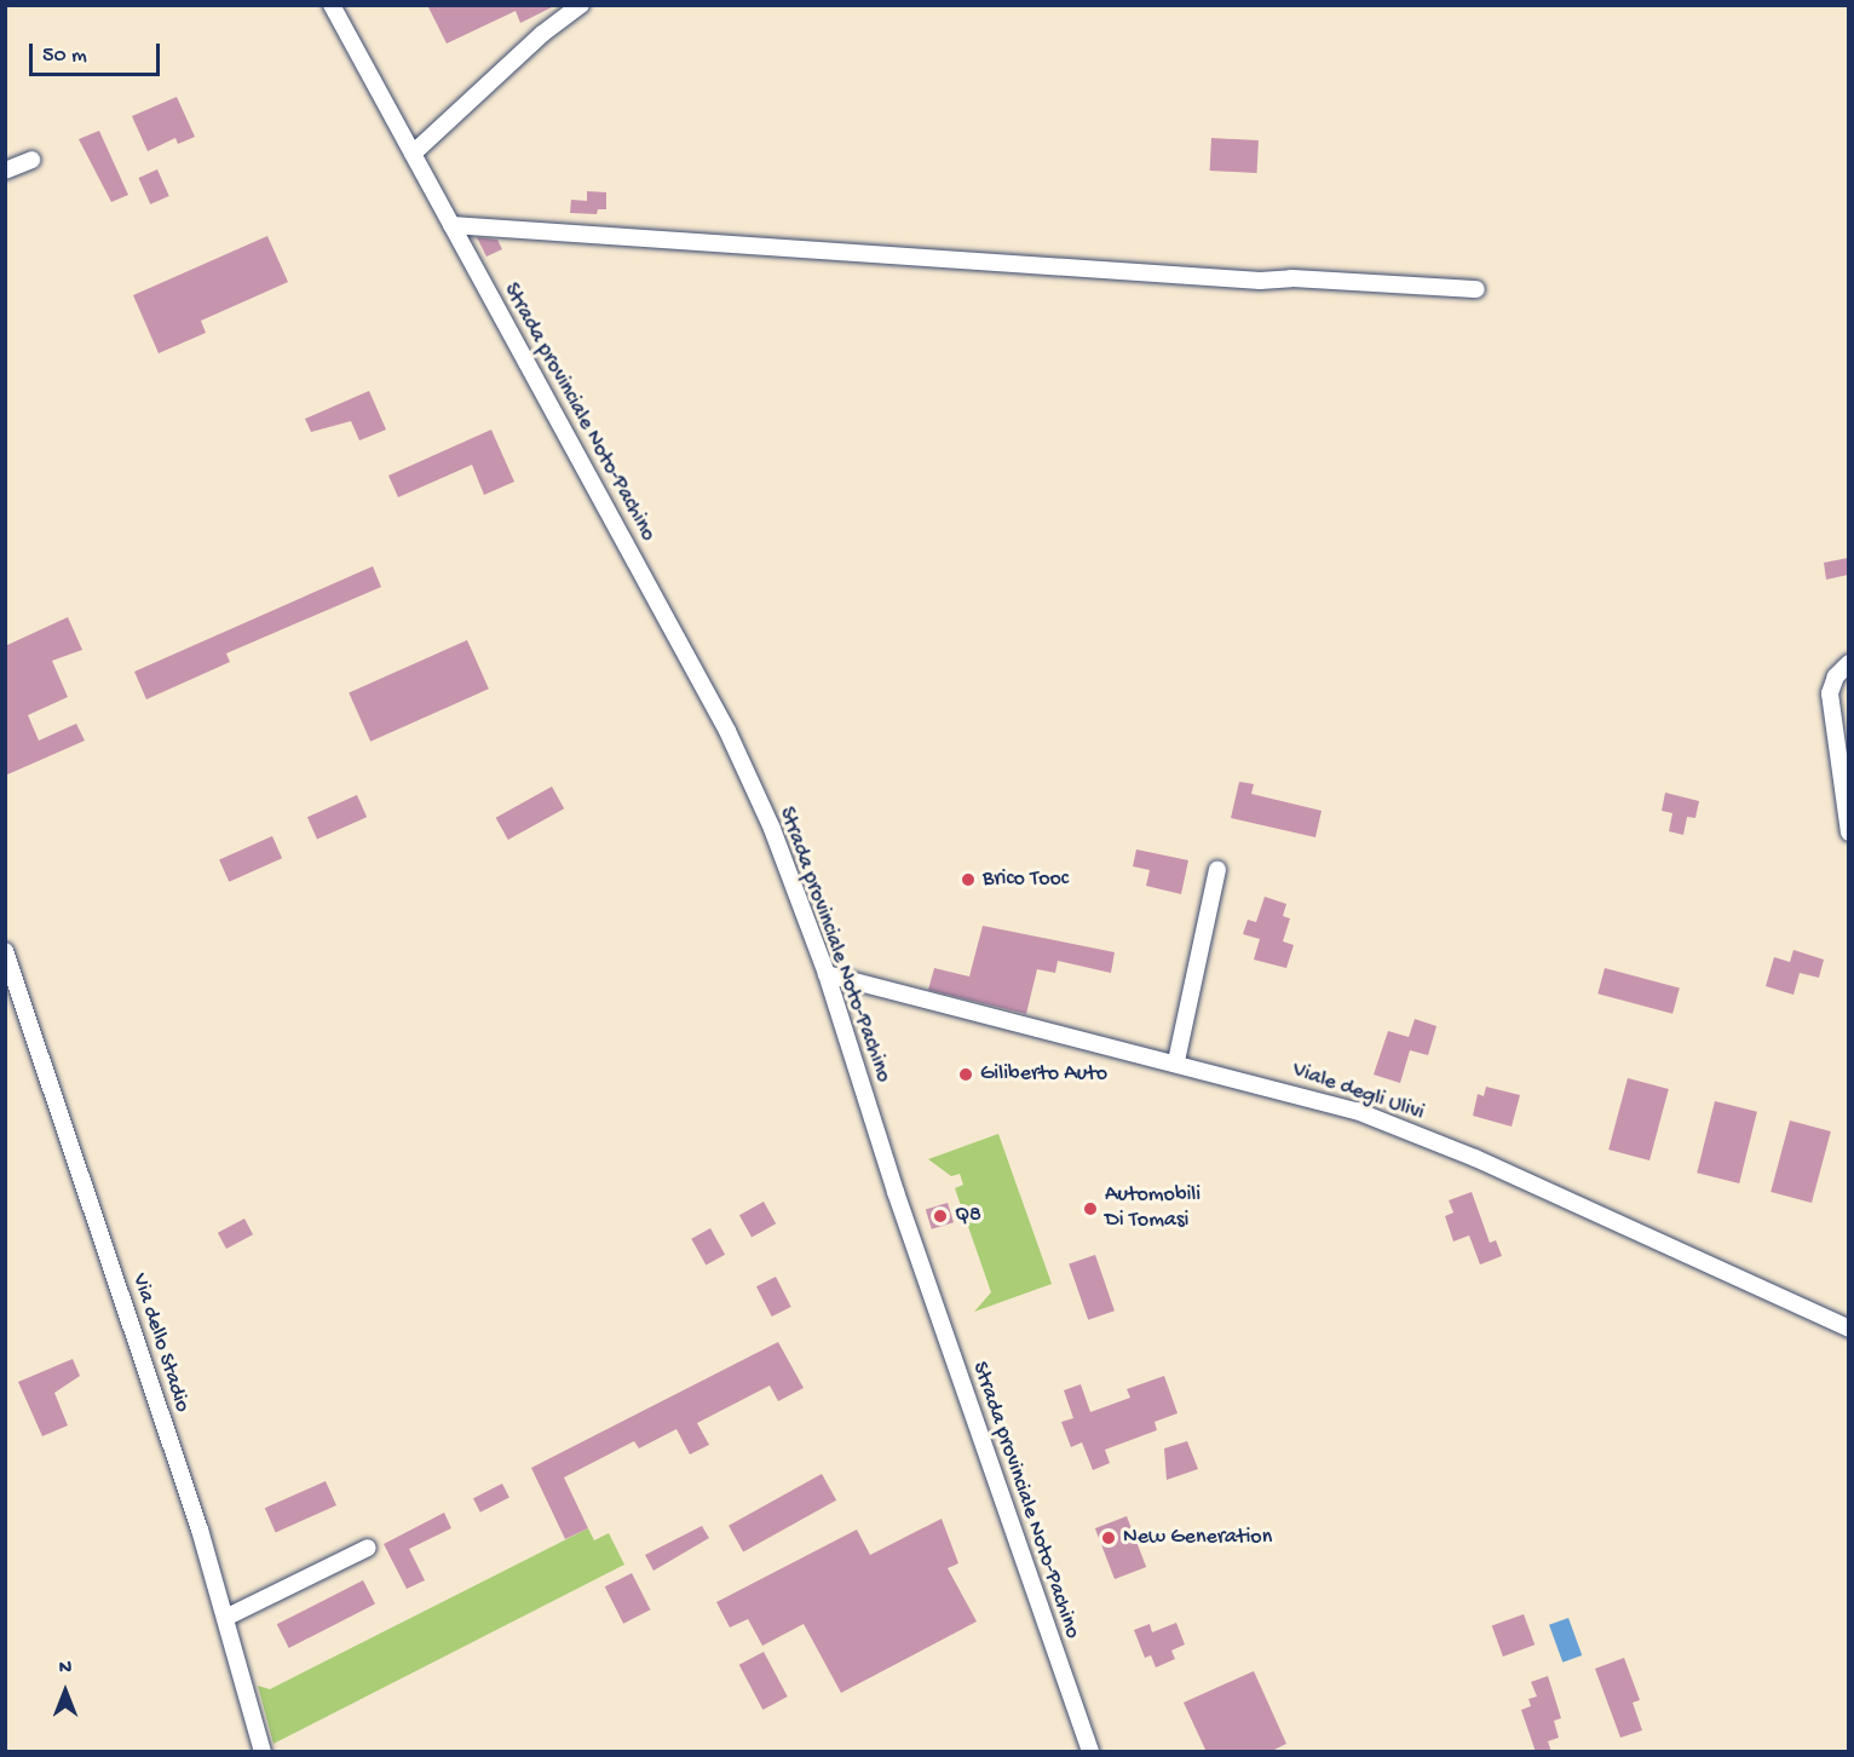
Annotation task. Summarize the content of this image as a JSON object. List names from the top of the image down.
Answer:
{
  "streets": {
    "street": ["Strada provinciale Noto-Pachino", "Viale degli Ulivi", "Via dello Stadio"]
  },
  "crossings": [
    ["Strada provinciale Noto-Pachino", "Viale degli Ulivi"]
  ],
  "places": [
    "Brico Tooc",
    "Giliberto Auto",
    "Automobili Di Tomasi",
    "Q8",
    "New Generation"
  ],
  "scale_bar": "50 m",
  "north": "top"
}
